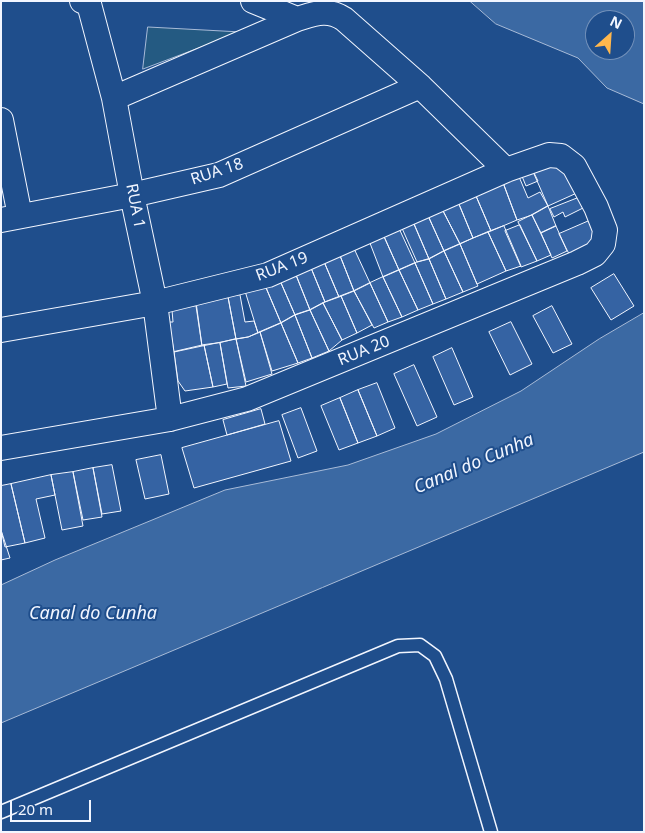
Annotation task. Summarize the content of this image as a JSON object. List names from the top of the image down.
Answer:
{
  "streets": {
    "street": [
      "RUA 18",
      "RUA 1",
      "RUA 19",
      "RUA 20"
    ]
  },
  "crossings": [
    ["RUA 18", "RUA 1"],
    ["RUA 1", "RUA 19"],
    ["RUA 1", "RUA 20"],
    ["RUA 19", "RUA 20"]
  ],
  "water": ["Canal do Cunha"],
  "scale_bar": "20 m",
  "north": "top right"
}
